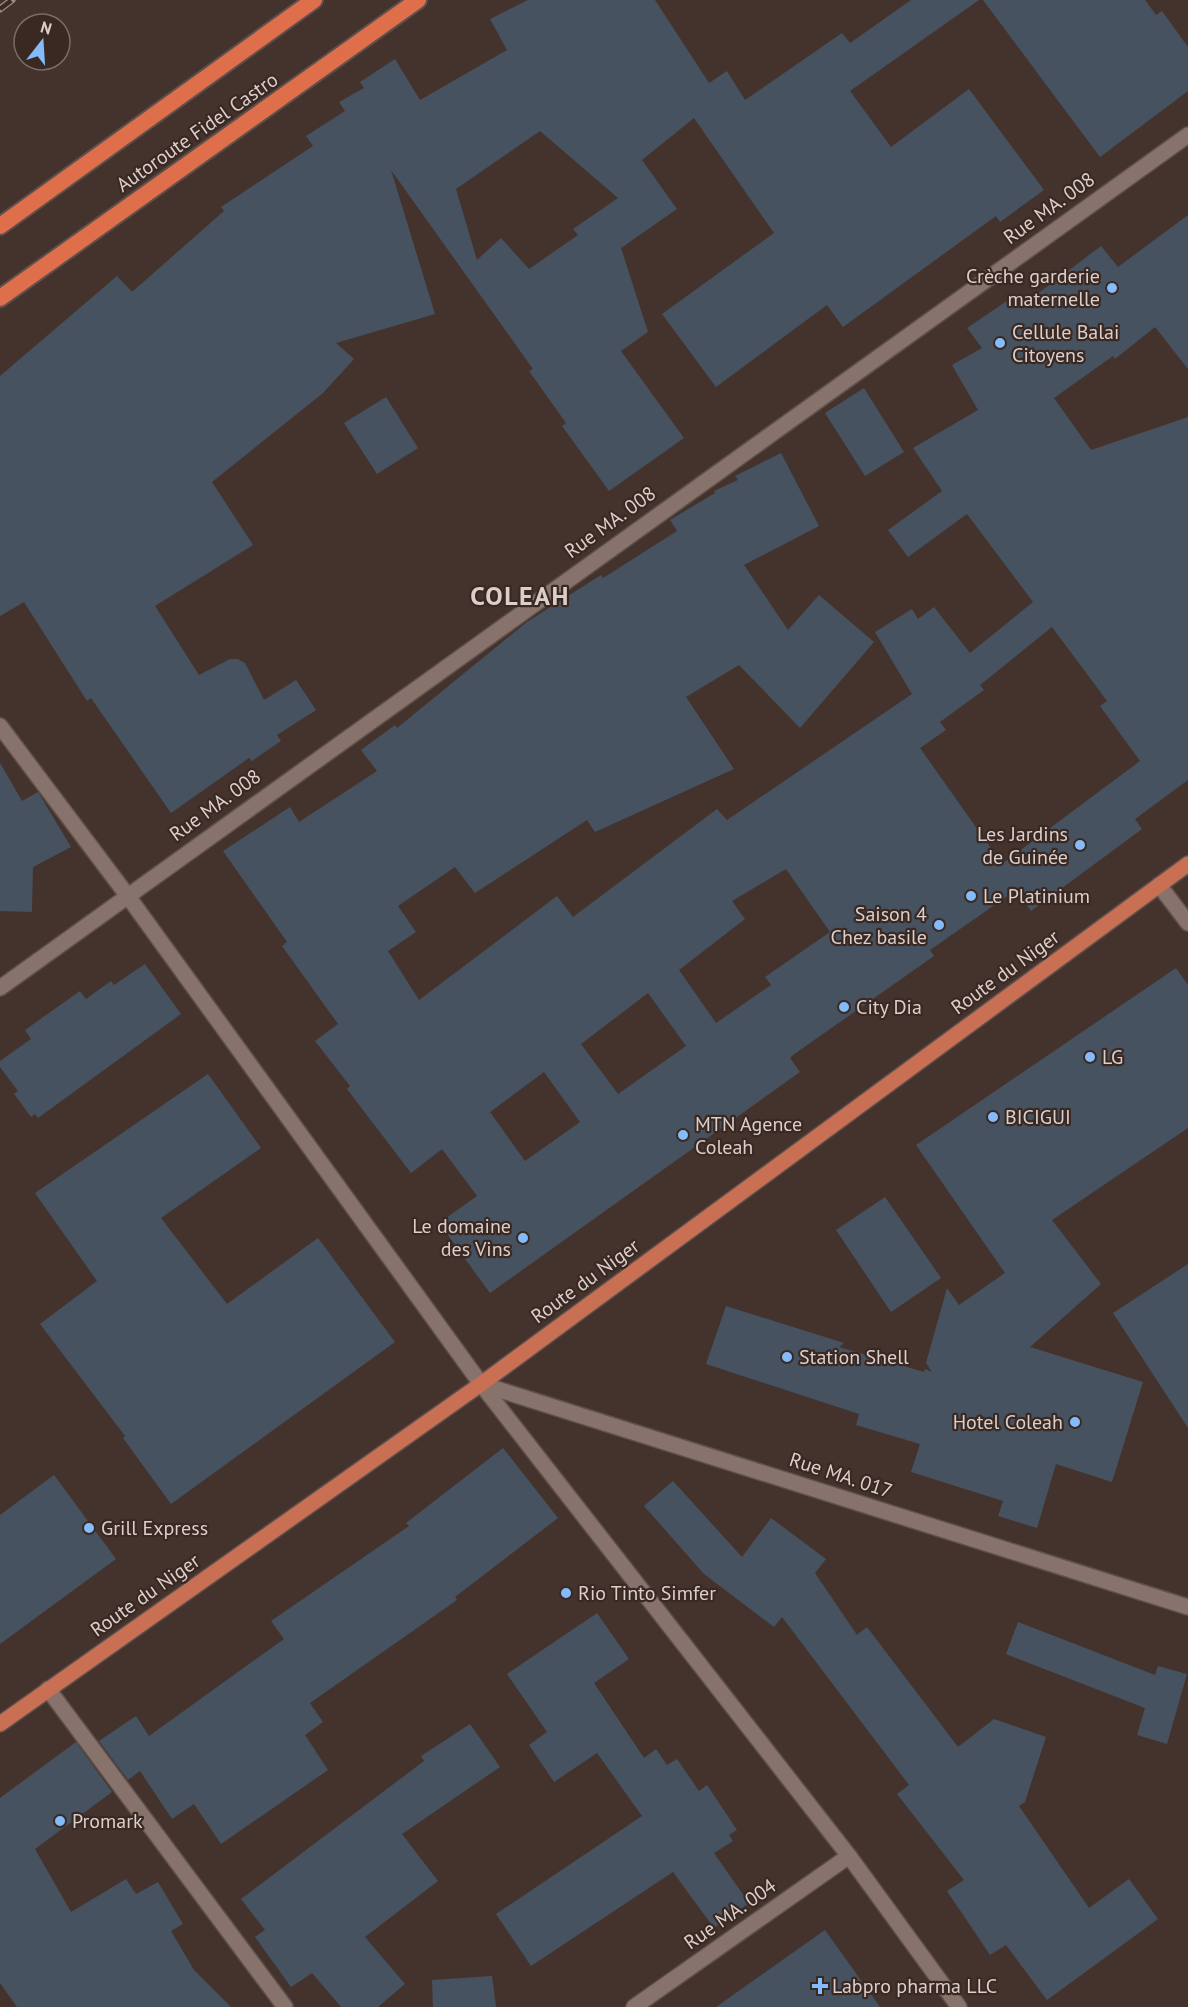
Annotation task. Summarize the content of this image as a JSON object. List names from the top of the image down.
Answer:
{
  "streets": {
    "highway": ["Autoroute Fidel Castro"],
    "main road": ["Route du Niger"],
    "street": ["Rue MA. 008", "Rue MA. 017", "Rue MA. 004"]
  },
  "crossings": [
    ["Route du Niger", "Rue MA. 017"]
  ],
  "districts": ["COLEAH"],
  "places": {
    "other": [
      "Crèche garderie maternelle",
      "Cellule Balai Citoyens",
      "Les Jardins de Guinée",
      "Le Platinium",
      "Saison 4 Chez basile",
      "City Dia",
      "LG",
      "BICIGUI",
      "MTN Agence Coleah",
      "Le domaine des Vins",
      "Station Shell",
      "Hotel Coleah",
      "Grill Express",
      "Rio Tinto Simfer",
      "Promark"
    ],
    "health": ["Labpro pharma LLC"]
  },
  "north": "top"
}
